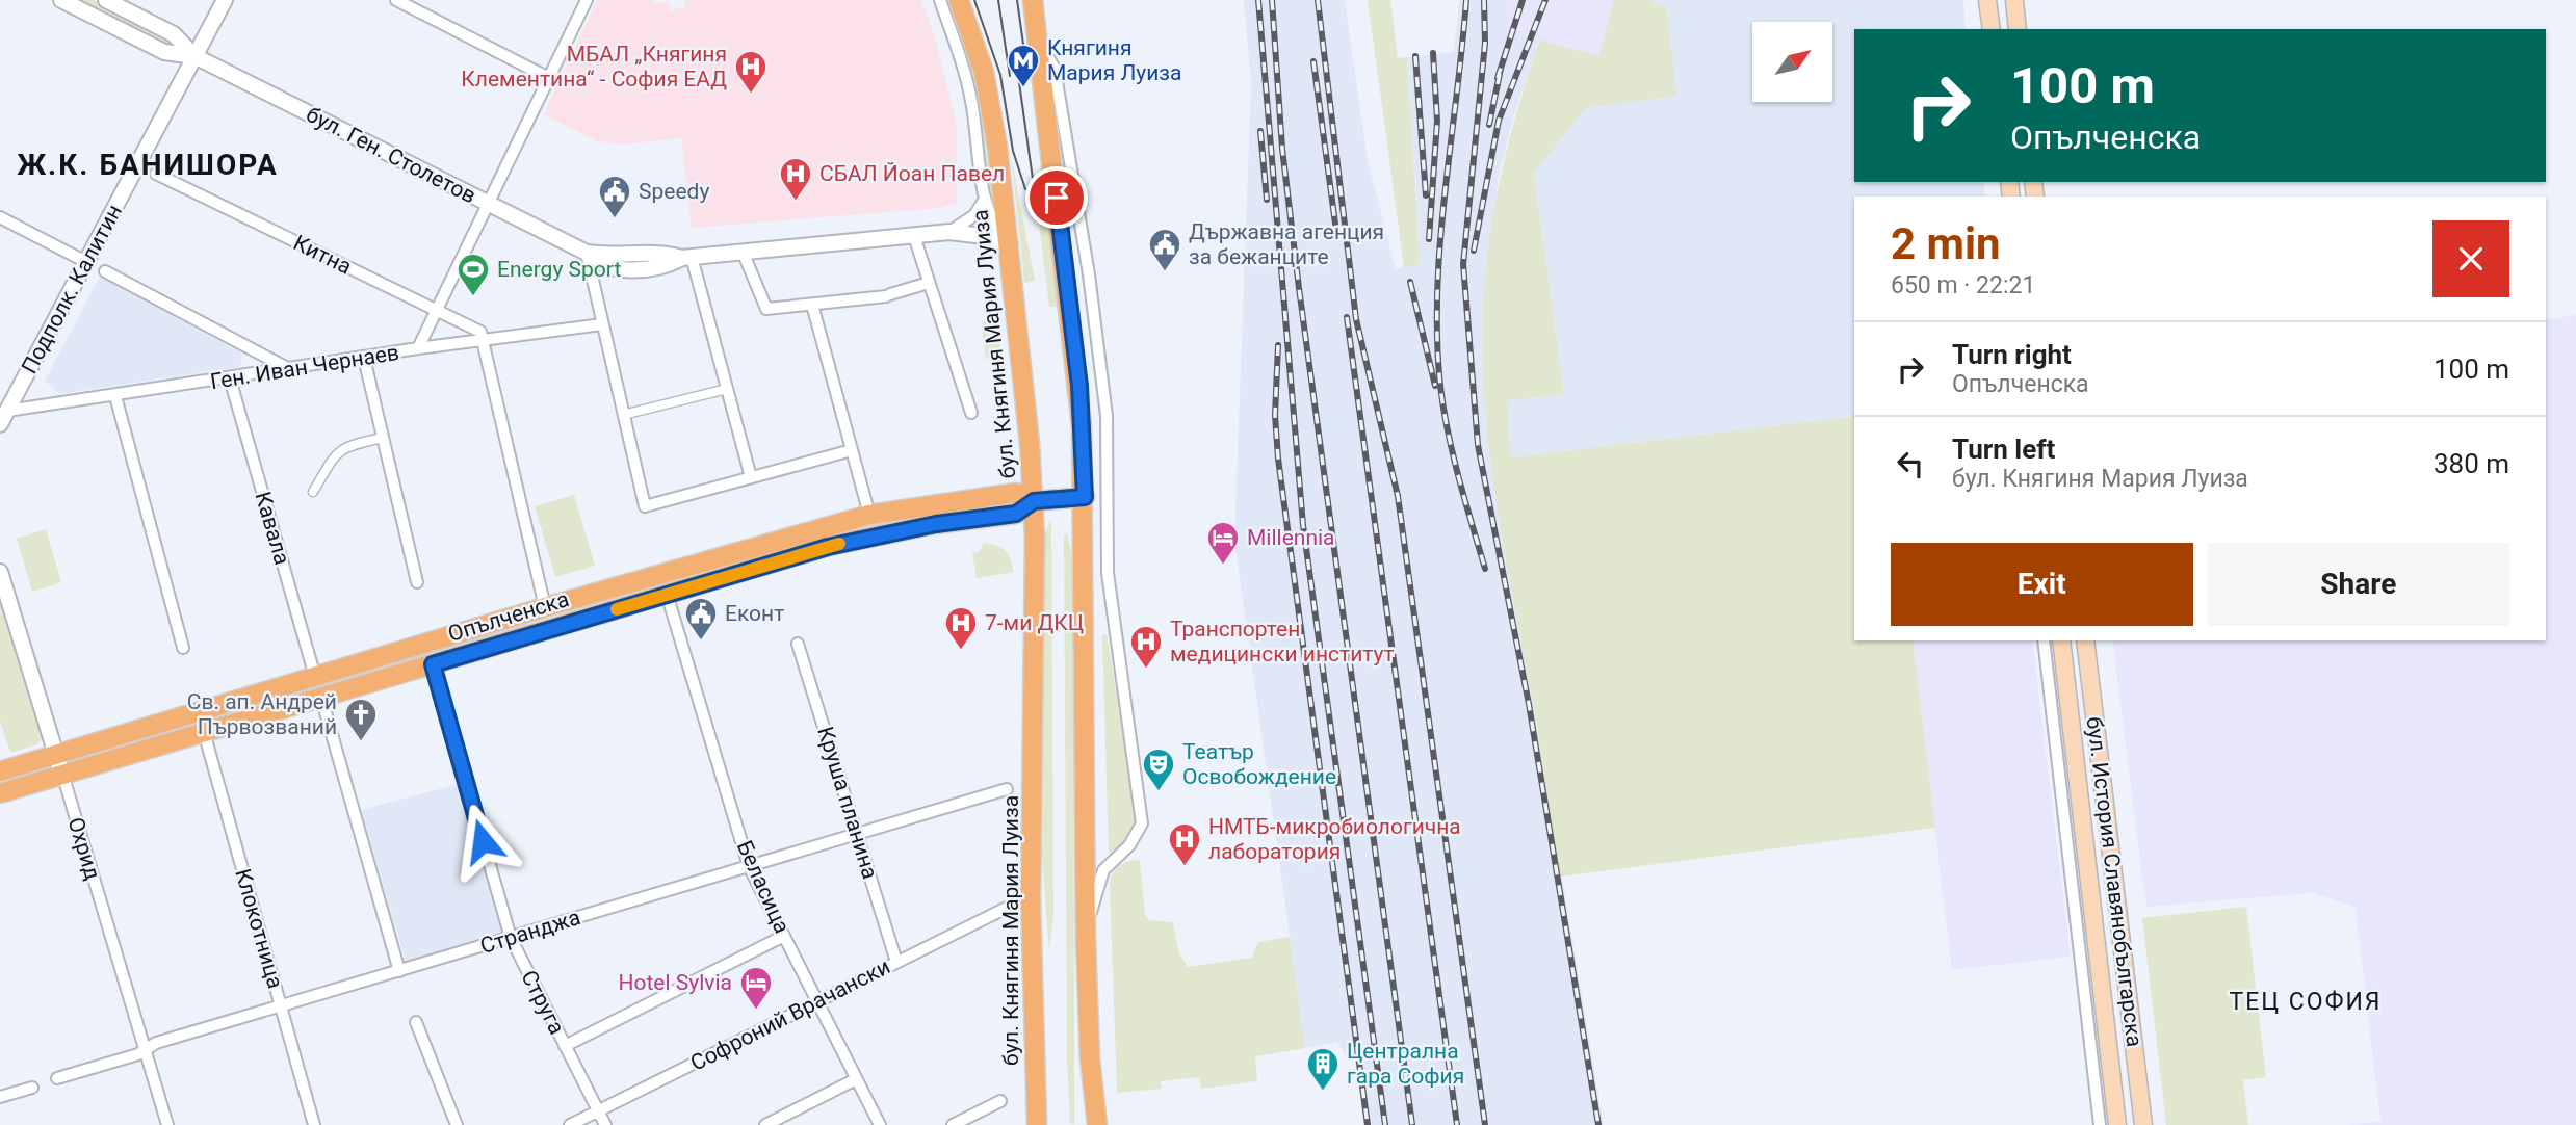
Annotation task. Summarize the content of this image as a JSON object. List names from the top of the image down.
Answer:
{
  "streets": {
    "main road": ["бул. Княгиня Мария Луиза", "Опълченска", "бул. История Славянобългарска"],
    "street": [
      "бул. Ген. Столетов",
      "Китна",
      "Подполк. Калитин",
      "Ген. Иван Чернаев",
      "Кавала",
      "Круша планина",
      "Охрид",
      "Беласица",
      "Клокотница",
      "Странджа",
      "Струга",
      "Софроний Врачански"
    ]
  },
  "crossings": [
    ["бул. Ген. Столетов", "Подполк. Калитин"],
    ["бул. Ген. Столетов", "бул. Княгиня Мария Луиза"],
    ["Китна", "Ген. Иван Чернаев"],
    ["Подполк. Калитин", "Ген. Иван Чернаев"],
    ["бул. Княгиня Мария Луиза", "Опълченска"],
    ["Ген. Иван Чернаев", "Кавала"],
    ["Кавала", "Опълченска"],
    ["Опълченска", "Охрид"],
    ["Опълченска", "Беласица"],
    ["Опълченска", "Клокотница"],
    ["Опълченска", "Струга"],
    ["Круша планина", "Странджа"],
    ["Круша планина", "Софроний Врачански"],
    ["Охрид", "Странджа"],
    ["Беласица", "Странджа"],
    ["Беласица", "Софроний Врачански"],
    ["Клокотница", "Странджа"],
    ["Странджа", "Струга"],
    ["Струга", "Софроний Врачански"]
  ],
  "districts": ["Ж.К. БАНИШОРА", "ТЕЦ СОФИЯ"],
  "places": {
    "metro station": ["Княгиня Мария Луиза"],
    "hospital": [
      "МБАЛ „Княгиня Клементина“ - София ЕАД",
      "СБАЛ Йоан Павел",
      "7-ми ДКЦ",
      "Транспортен медицински институт",
      "НМТБ-микробиологична лаборатория"
    ],
    "public building": ["Speedy", "Държавна агенция за бежанците", "Еконт"],
    "sports": ["Energy Sport"],
    "hotel": ["Millennia", "Hotel Sylvia"],
    "church": ["Св. ап. Андрей Първозваний"],
    "theatre": ["Театър Освобождение"],
    "building": ["Централна гара София"]
  },
  "north": "top right",
  "page": {
    "turn": ["100 m", "Опълченска"],
    "heading": ["2 min", "650 m · 22:21"],
    "list": [
      {
        "name": "Turn right",
        "note": "Опълченска",
        "value": "100 m"
      },
      {
        "name": "Turn left",
        "note": "бул. Княгиня Мария Луиза",
        "value": "380 m"
      }
    ],
    "buttons": ["Exit", "Share"]
  }
}
